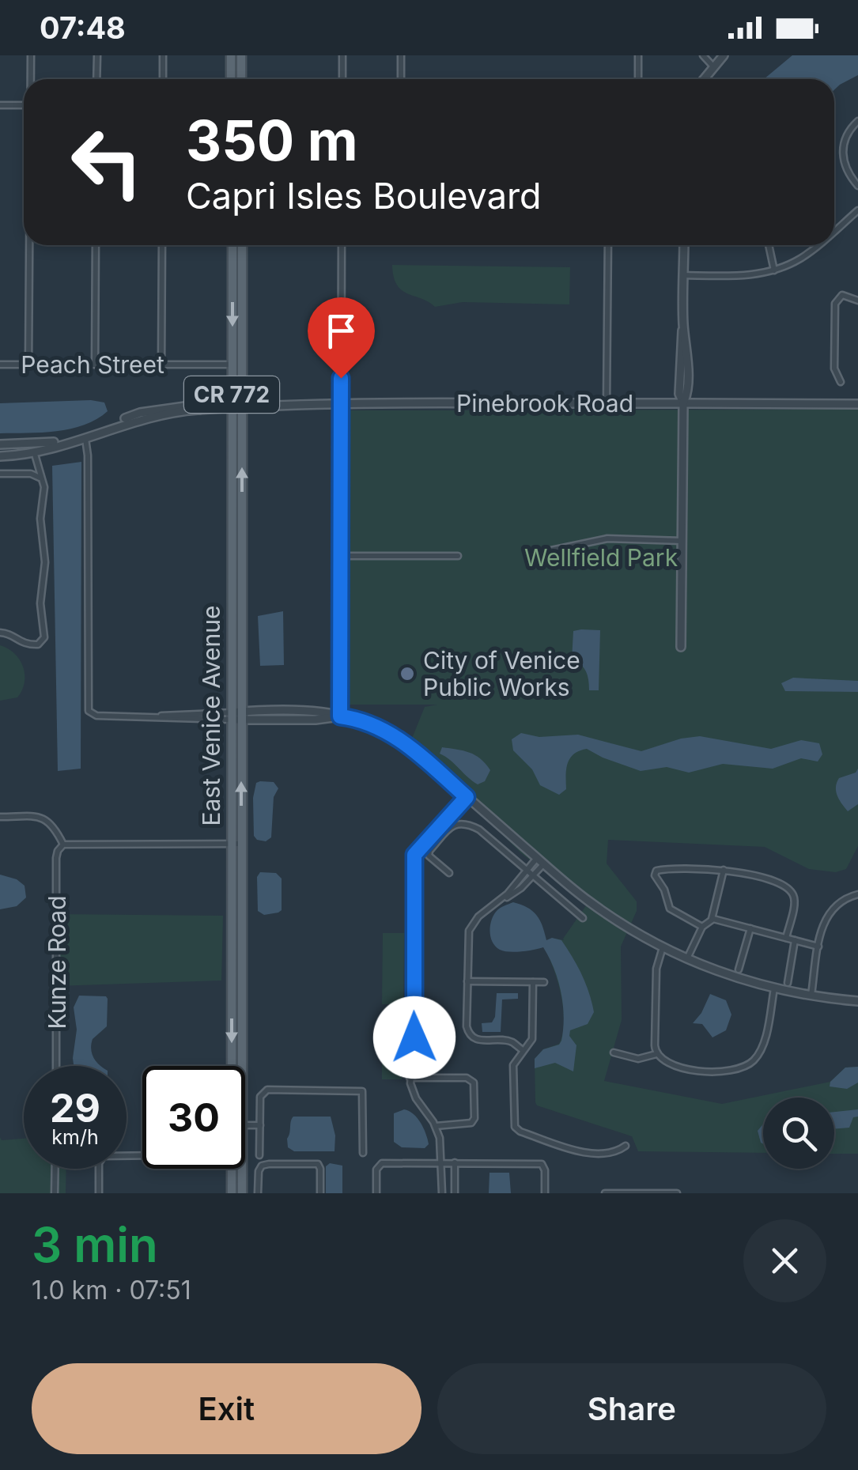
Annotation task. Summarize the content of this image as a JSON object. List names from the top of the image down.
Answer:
{
  "streets": {
    "main road": ["CR 772", "East Venice Avenue"],
    "street": ["Peach Street", "Pinebrook Road", "Kunze Road"]
  },
  "crossings": [
    ["Peach Street", "East Venice Avenue"],
    ["Pinebrook Road", "East Venice Avenue"]
  ],
  "parks": ["Wellfield Park"],
  "places": ["City of Venice Public Works"],
  "page": {
    "status": "07:48",
    "turn": ["350 m", "Capri Isles Boulevard"],
    "speed": "29 km/h",
    "limit": "30",
    "heading": ["3 min", "1.0 km · 07:51"],
    "buttons": ["Exit", "Share"]
  }
}
